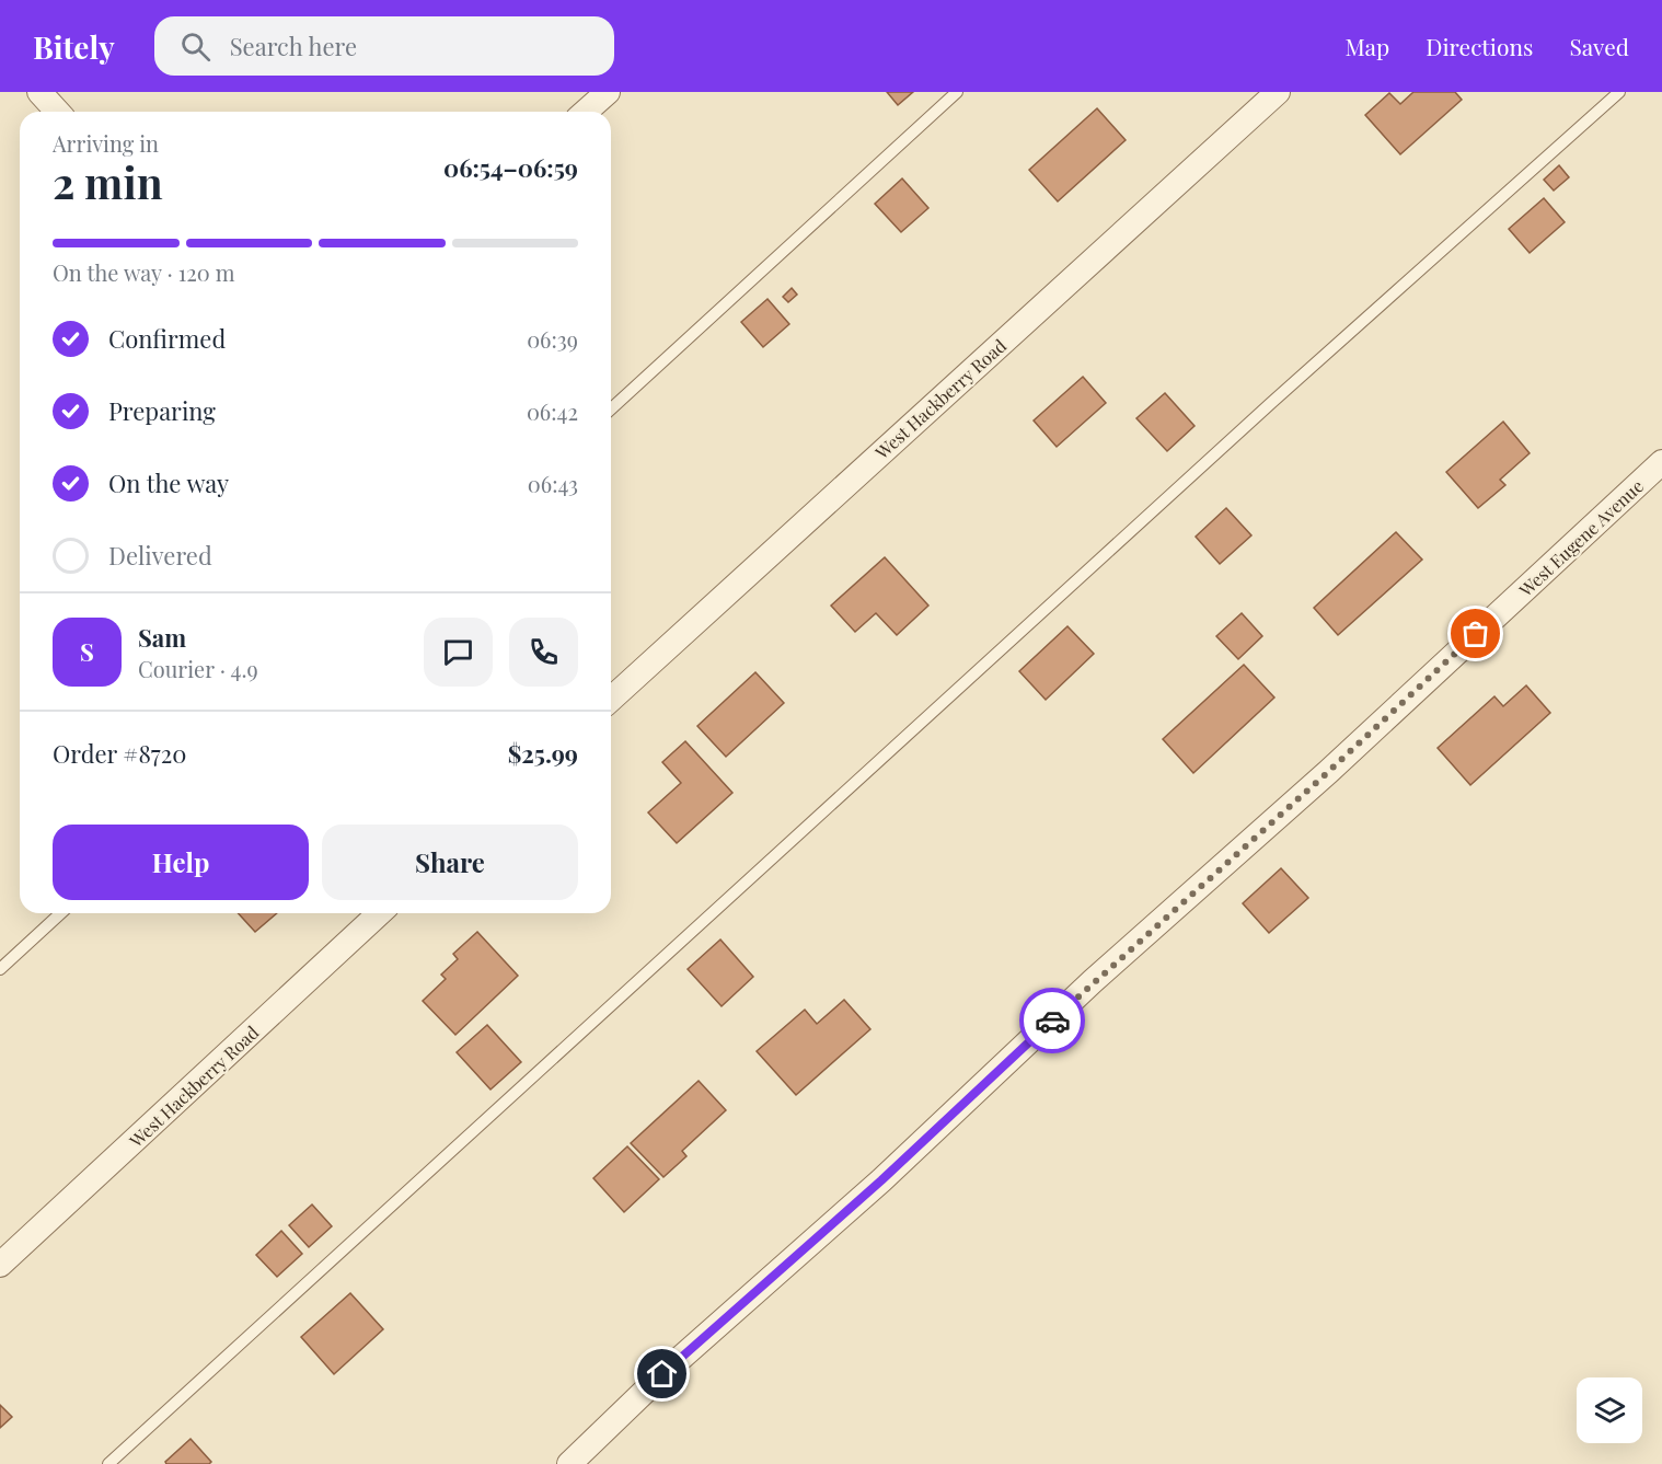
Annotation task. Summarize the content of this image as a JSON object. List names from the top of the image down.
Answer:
{
  "streets": {
    "street": ["West Hackberry Road", "West Eugene Avenue"]
  },
  "page": {
    "header": "Bitely",
    "search": "Search here",
    "nav": ["Map", "Directions", "Saved"],
    "heading": ["2 min", "Arriving in", "06:54–06:59"],
    "panel": [
      "Sam",
      "Courier · 4.9",
      "Order #8720",
      "$25.99"
    ],
    "bar": "On the way · 120 m",
    "list": [
      ["Confirmed", "06:39"],
      ["Preparing", "06:42"],
      ["On the way", "06:43"],
      "Delivered"
    ],
    "round": "S",
    "buttons": ["Help", "Share"]
  }
}
